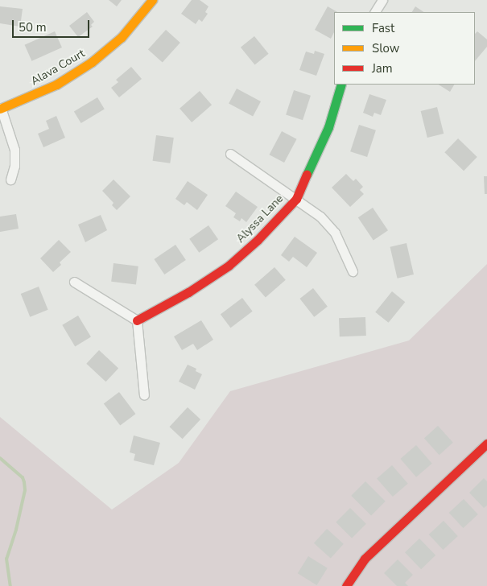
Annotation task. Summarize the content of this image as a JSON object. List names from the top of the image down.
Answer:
{
  "streets": {
    "street": ["Alava Court", "Alyssa Lane"]
  },
  "legend": ["Fast", "Slow", "Jam"],
  "scale_bar": "50 m"
}
